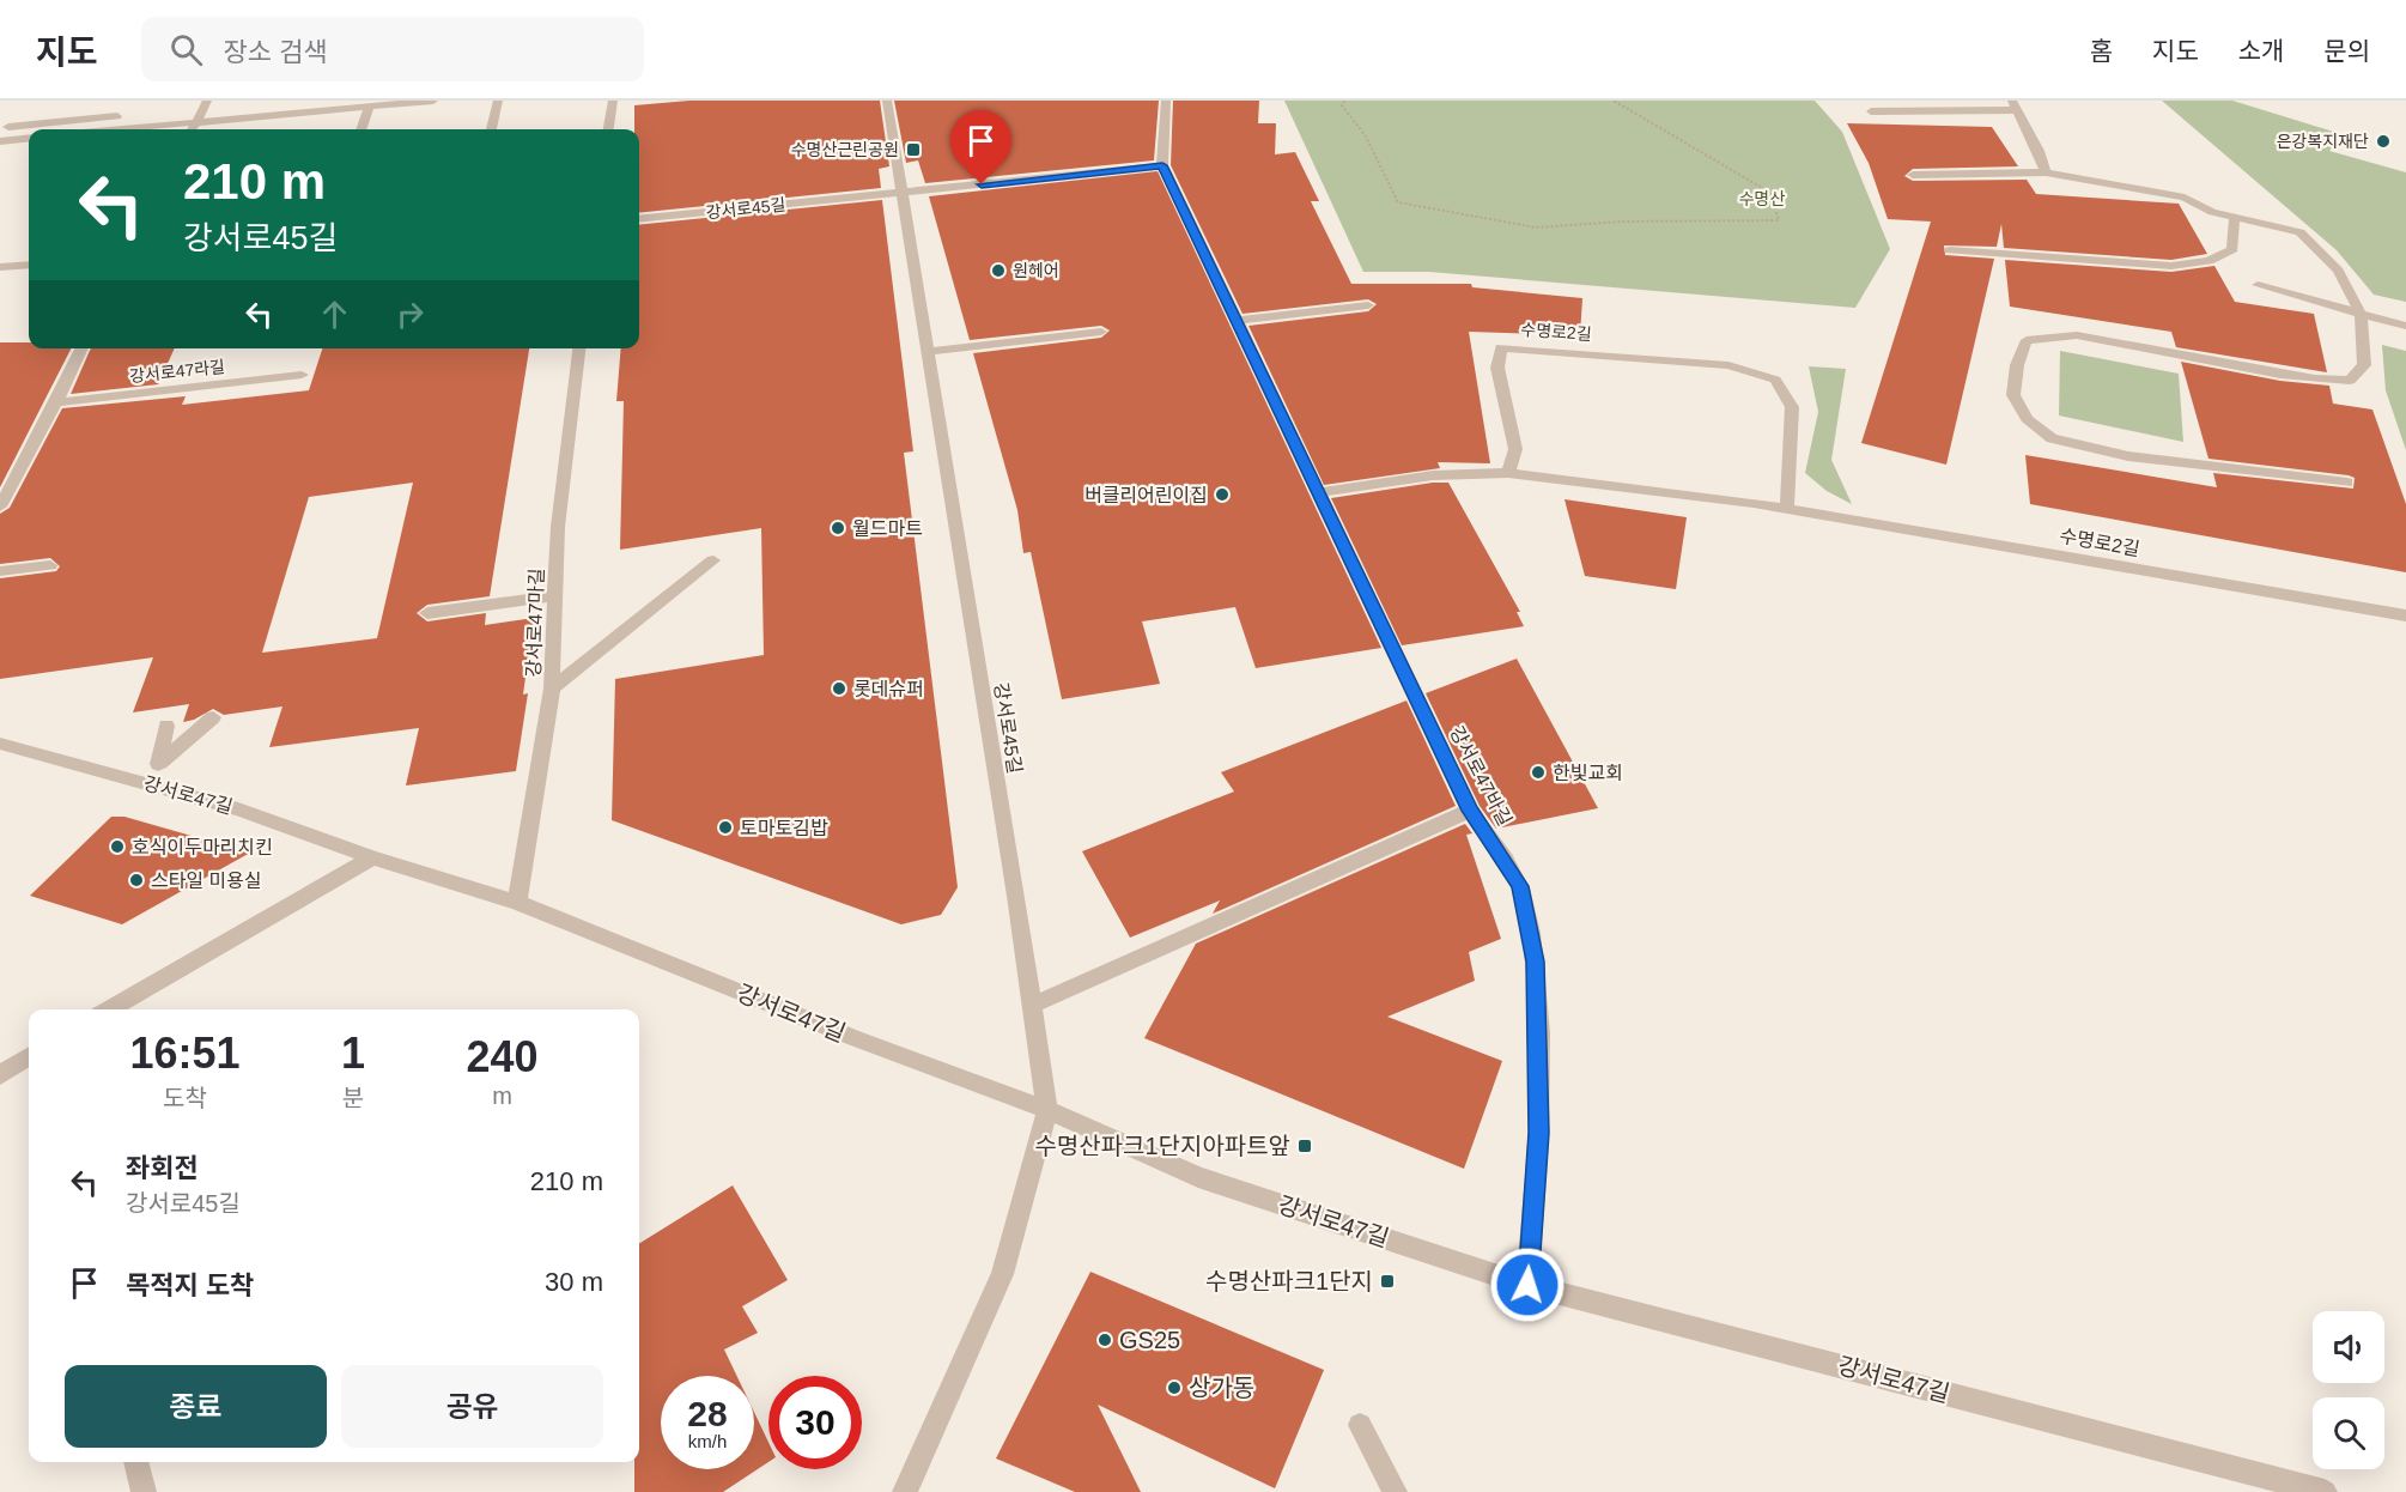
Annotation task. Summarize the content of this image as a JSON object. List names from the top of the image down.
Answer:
{
  "streets": {
    "street": [
      "강서로45길",
      "수명로2길",
      "강서로47라길",
      "강서로47마길",
      "강서로47바길",
      "강서로47길"
    ]
  },
  "crossings": [
    ["강서로45길", "강서로47바길"],
    ["강서로45길", "강서로47길"],
    ["수명로2길", "강서로47바길"],
    ["강서로47마길", "강서로47길"],
    ["강서로47바길", "강서로47길"]
  ],
  "parks": ["수명산"],
  "places": {
    "other": [
      "은강복지재단",
      "원헤어",
      "버클리어린이집",
      "월드마트",
      "롯데슈퍼",
      "한빛교회",
      "토마토김밥",
      "호식이두마리치킨",
      "스타일 미용실",
      "GS25",
      "상가동"
    ],
    "transit": ["수명산근린공원", "수명산파크1단지아파트앞", "수명산파크1단지"]
  },
  "page": {
    "header": "지도",
    "search": "장소 검색",
    "nav": [
      "홈",
      "지도",
      "소개",
      "문의"
    ],
    "turn": ["210 m", "강서로45길"],
    "eta": [
      "16:51",
      "도착",
      "1",
      "분",
      "240",
      "m"
    ],
    "list": [
      {
        "name": "좌회전",
        "note": "강서로45길",
        "value": "210 m"
      },
      {
        "name": "목적지 도착",
        "value": "30 m"
      }
    ],
    "buttons": ["종료", "공유"],
    "speed": "28 km/h",
    "limit": "30"
  }
}
